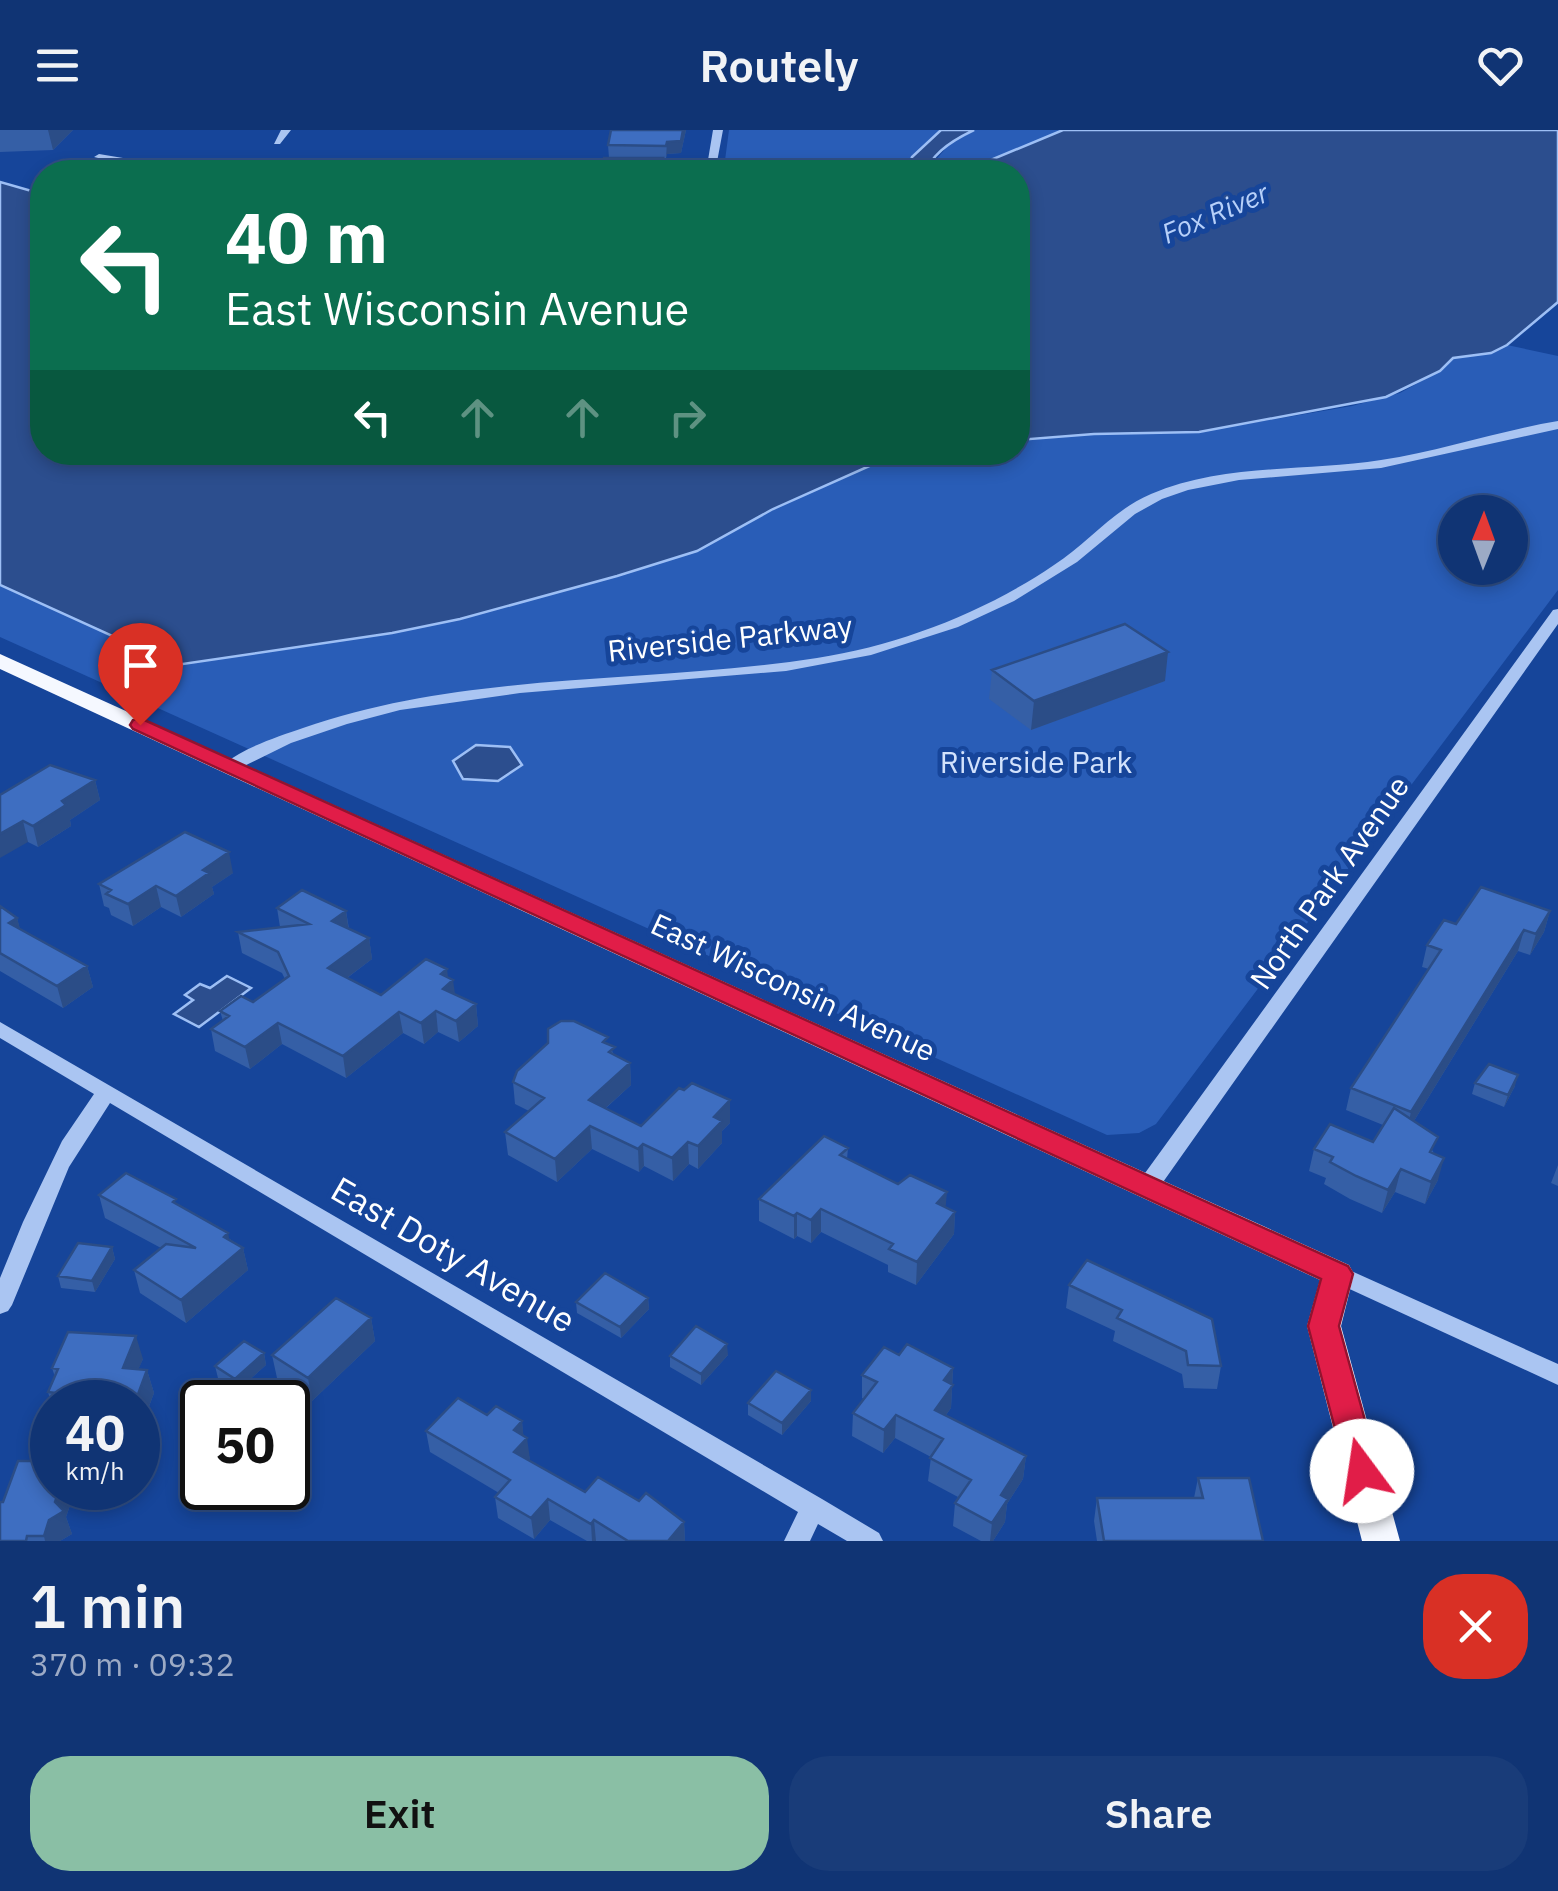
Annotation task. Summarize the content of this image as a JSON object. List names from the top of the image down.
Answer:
{
  "streets": {
    "main road": ["East Wisconsin Avenue"],
    "street": ["Riverside Parkway", "North Park Avenue", "East Doty Avenue"]
  },
  "crossings": [
    ["Riverside Parkway", "East Wisconsin Avenue"],
    ["North Park Avenue", "East Wisconsin Avenue"]
  ],
  "water": ["Fox River"],
  "parks": ["Riverside Park"],
  "north": "top",
  "page": {
    "header": "Routely",
    "turn": ["40 m", "East Wisconsin Avenue"],
    "speed": "40 km/h",
    "limit": "50",
    "heading": ["1 min", "370 m · 09:32"],
    "buttons": ["Exit", "Share"]
  }
}
